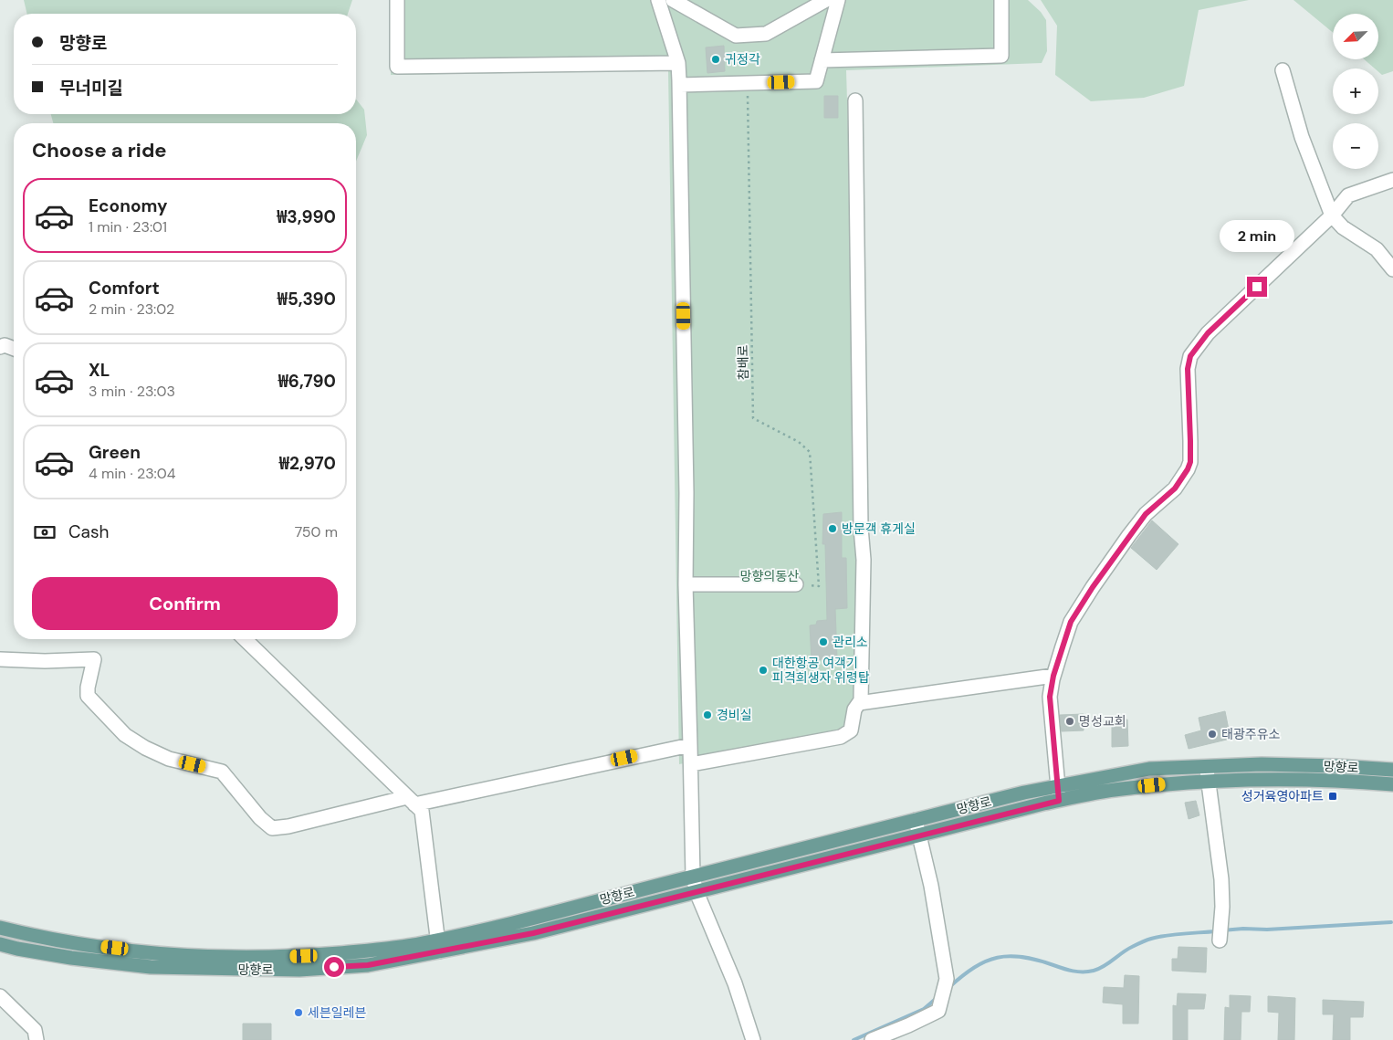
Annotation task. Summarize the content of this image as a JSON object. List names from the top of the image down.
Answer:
{
  "streets": {
    "main road": ["망향로"],
    "path": ["참배로"]
  },
  "parks": ["망향의동산"],
  "places": {
    "other": [
      "귀정각",
      "방문객 휴게실",
      "관리소",
      "대한항공 여객기 피격희생자 위령탑",
      "경비실",
      "명성교회",
      "태광주유소",
      "세븐일레븐"
    ],
    "transit": ["성거육영아파트"]
  },
  "north": "bottom left",
  "page": {
    "map_buttons": ["+", "−"],
    "banner": ["망향로", "무너미길"],
    "heading": "Choose a ride",
    "list": [
      {
        "name": "Economy",
        "note": "1 min · 23:01",
        "value": "₩3,990"
      },
      {
        "name": "Comfort",
        "note": "2 min · 23:02",
        "value": "₩5,390"
      },
      {
        "name": "XL",
        "note": "3 min · 23:03",
        "value": "₩6,790"
      },
      {
        "name": "Green",
        "note": "4 min · 23:04",
        "value": "₩2,970"
      }
    ],
    "bubble": "2 min",
    "pay": ["Cash", "750 m"],
    "buttons": "Confirm"
  }
}
